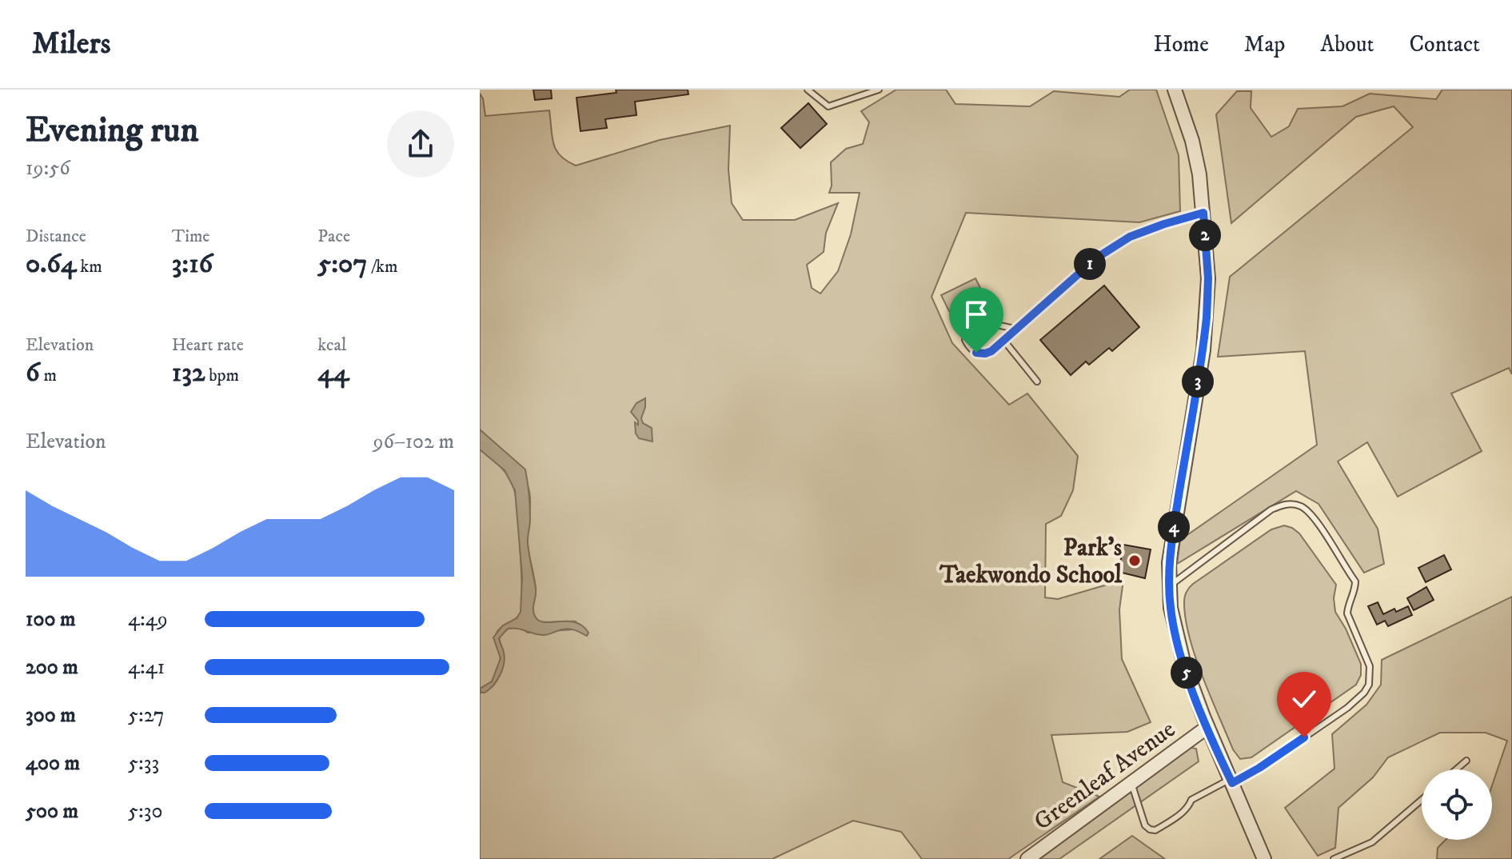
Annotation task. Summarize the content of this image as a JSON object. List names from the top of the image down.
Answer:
{
  "streets": {
    "street": ["Greenleaf Avenue"]
  },
  "places": ["Park’s Taekwondo School"],
  "page": {
    "header": "Milers",
    "nav": [
      "Home",
      "Map",
      "About",
      "Contact"
    ],
    "heading": ["Evening run", "19:56"],
    "stats": [
      ["Distance", "0.64 km"],
      ["Time", "3:16"],
      ["Pace", "5:07 /km"],
      ["Elevation", "6 m"],
      ["Heart rate", "132 bpm"],
      ["kcal", "44"]
    ],
    "pins": [
      "2",
      "1",
      "3",
      "4",
      "5"
    ],
    "chart": ["Elevation", "96–102 m"],
    "list": [
      {
        "name": "100 m",
        "note": "4:49"
      },
      {
        "name": "200 m",
        "note": "4:41"
      },
      {
        "name": "300 m",
        "note": "5:27"
      },
      {
        "name": "400 m",
        "note": "5:33"
      },
      {
        "name": "500 m",
        "note": "5:30"
      }
    ]
  }
}
